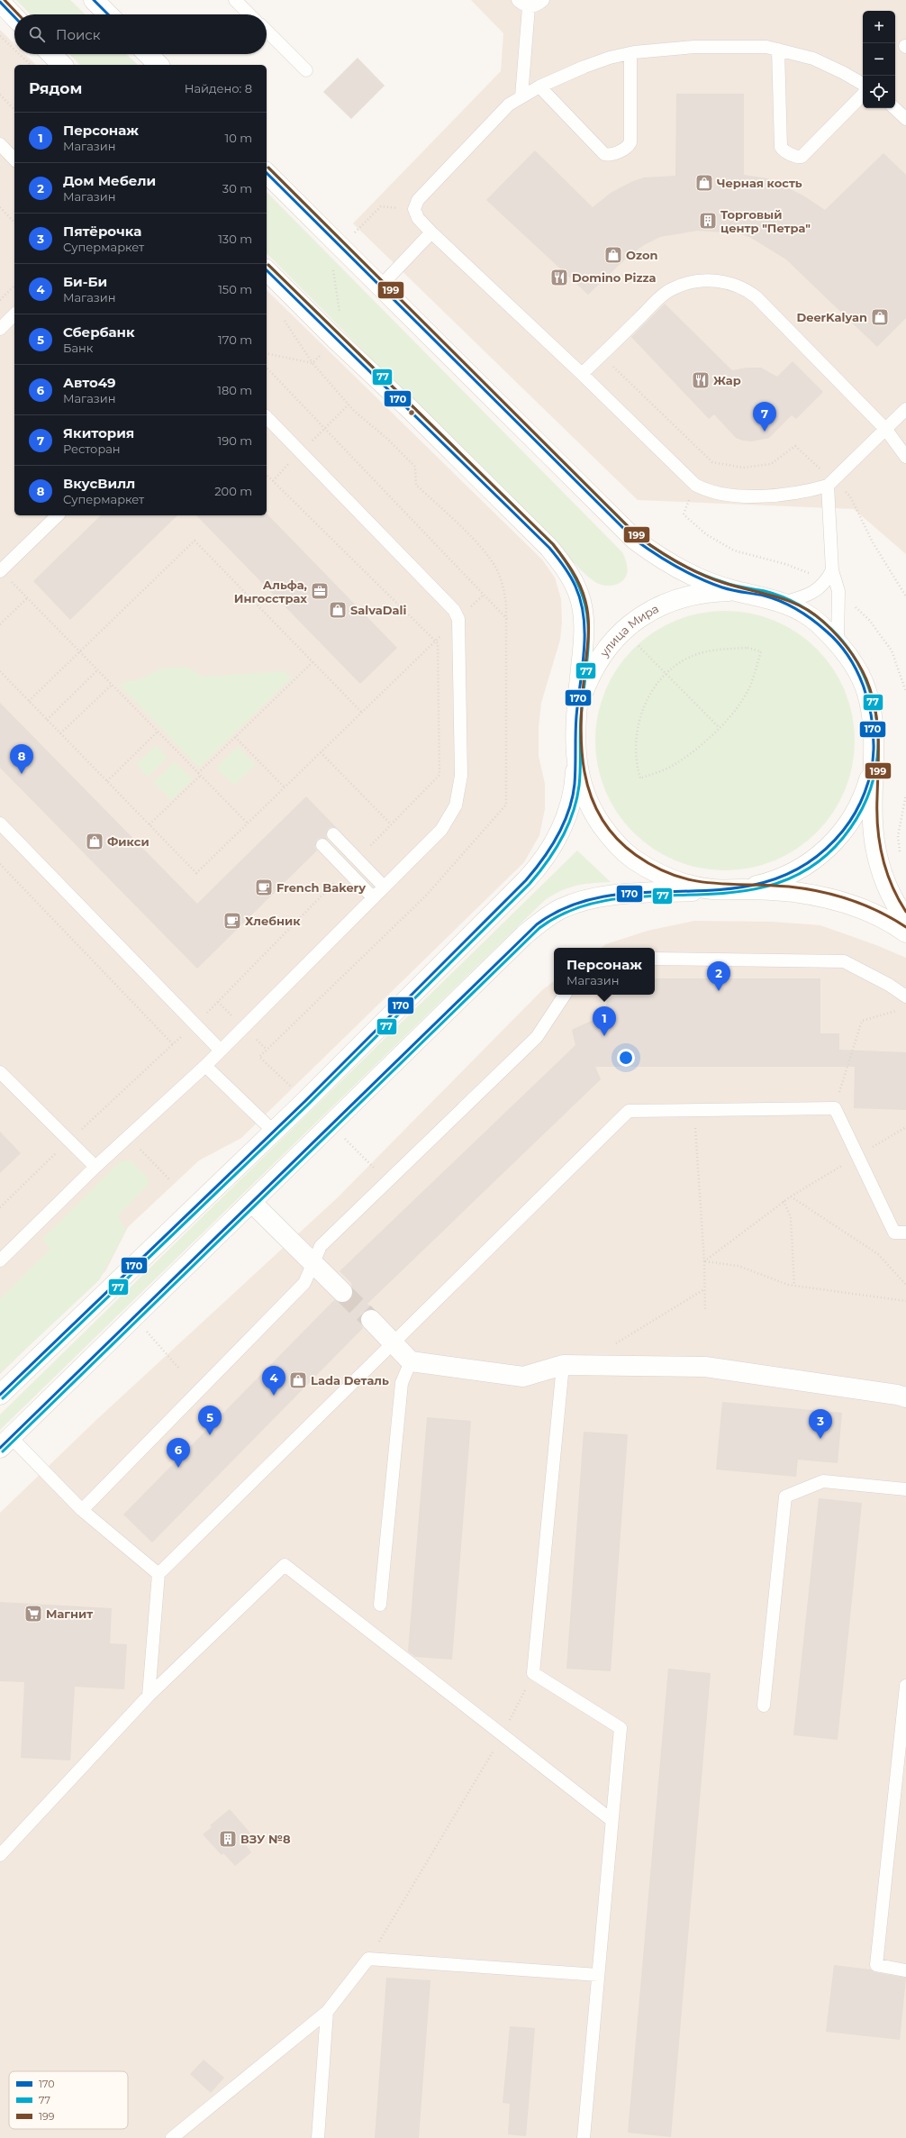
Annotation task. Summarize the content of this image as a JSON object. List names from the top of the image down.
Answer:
{
  "streets": {
    "main road": ["улица Мира"]
  },
  "places": {
    "shop": [
      "Черная кость",
      "Ozon",
      "DeerKalyan",
      "SalvaDali",
      "Фикси",
      "Lada Dеталь"
    ],
    "building": ["Торговый центр \"Петра\"", "ВЗУ №8"],
    "restaurant": ["Domino Pizza", "Жар"],
    "office": ["Альфа, Ингосстрах"],
    "cafe": ["French Bakery", "Хлебник"],
    "supermarket": ["Магнит"]
  },
  "lines": ["transit line 170", "transit line 199", "transit line 77"],
  "legend": ["170", "77", "199"],
  "page": {
    "map_buttons": ["+", "−"],
    "search": "Поиск",
    "heading": ["Рядом", "Найдено: 8"],
    "list": [
      {
        "mark": "1",
        "name": "Персонаж",
        "note": "Магазин",
        "value": "10 m"
      },
      {
        "mark": "2",
        "name": "Дом Мебели",
        "note": "Магазин",
        "value": "30 m"
      },
      {
        "mark": "3",
        "name": "Пятёрочка",
        "note": "Супермаркет",
        "value": "130 m"
      },
      {
        "mark": "4",
        "name": "Би-Би",
        "note": "Магазин",
        "value": "150 m"
      },
      {
        "mark": "5",
        "name": "Сбербанк",
        "note": "Банк",
        "value": "170 m"
      },
      {
        "mark": "6",
        "name": "Авто49",
        "note": "Магазин",
        "value": "180 m"
      },
      {
        "mark": "7",
        "name": "Якитория",
        "note": "Ресторан",
        "value": "190 m"
      },
      {
        "mark": "8",
        "name": "ВкусВилл",
        "note": "Супермаркет",
        "value": "200 m"
      }
    ],
    "pins": [
      "7",
      "8",
      "2",
      "1",
      "4",
      "5",
      "3",
      "6"
    ],
    "popup": ["Персонаж", "Магазин"]
  }
}
